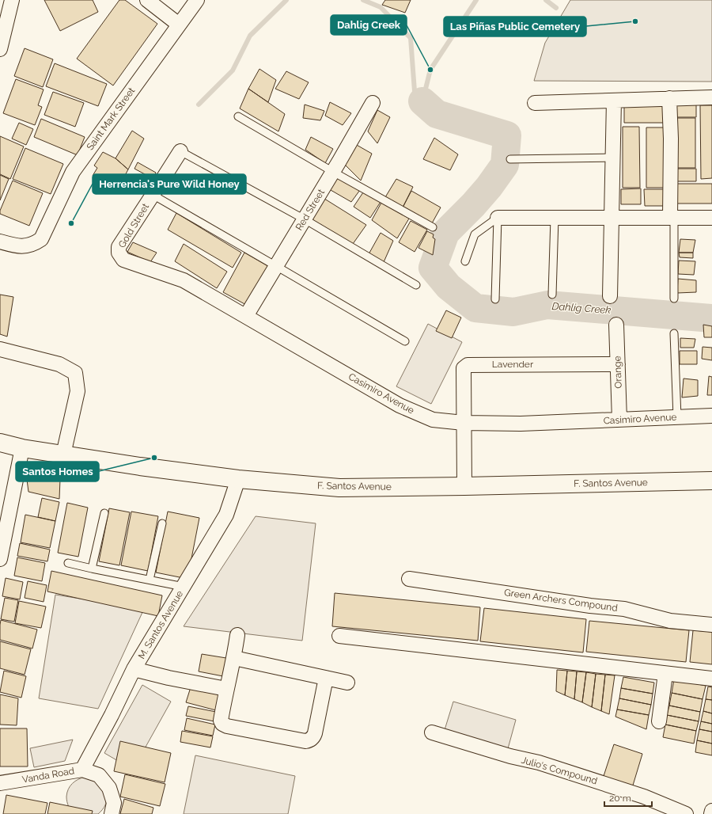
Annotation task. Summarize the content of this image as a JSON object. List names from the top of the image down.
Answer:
{
  "streets": {
    "street": [
      "Saint Mark Street",
      "Red Street",
      "Gold Street",
      "Lavender",
      "Orange",
      "Casimiro Avenue",
      "F. Santos Avenue",
      "Green Archers Compound",
      "M. Santos Avenue",
      "Julio's Compound",
      "Vanda Road"
    ]
  },
  "crossings": [
    ["Red Street", "Casimiro Avenue"],
    ["Gold Street", "Casimiro Avenue"],
    ["Lavender", "Orange"],
    ["Lavender", "Casimiro Avenue"],
    ["Orange", "Casimiro Avenue"],
    ["F. Santos Avenue", "M. Santos Avenue"],
    ["M. Santos Avenue", "Vanda Road"]
  ],
  "water": ["Dahlig Creek"],
  "places": [
    "Las Piñas Public Cemetery",
    "Dahlig Creek",
    "Herrencia's Pure Wild Honey",
    "Santos Homes"
  ],
  "scale_bar": "20 m"
}
